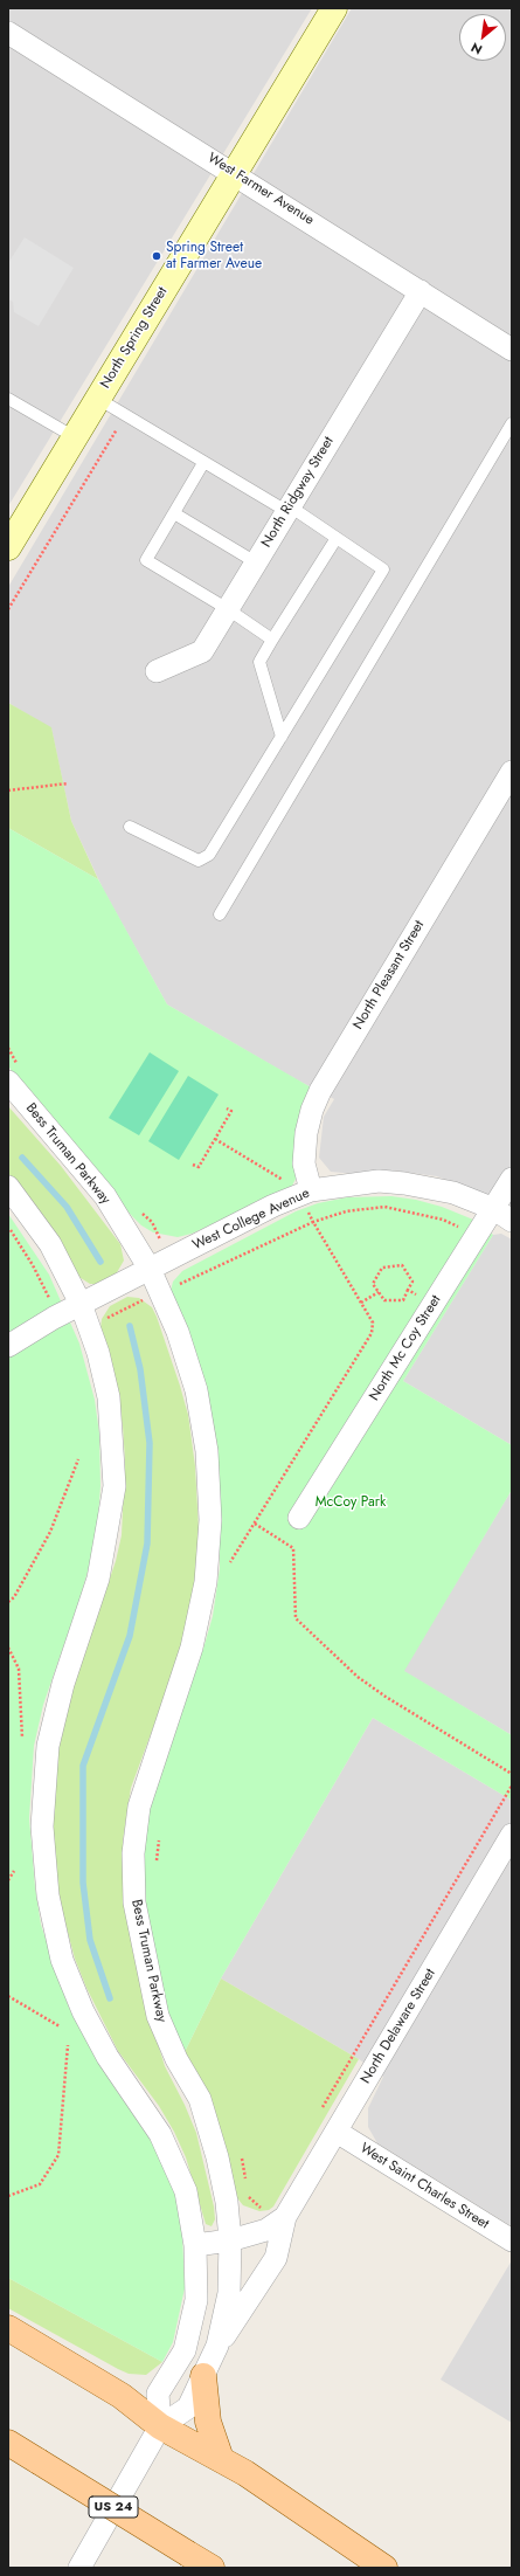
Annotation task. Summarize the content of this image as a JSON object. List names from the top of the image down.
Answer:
{
  "streets": {
    "main road": ["US 24"],
    "street": [
      "West Farmer Avenue",
      "North Spring Street",
      "North Ridgway Street",
      "North Pleasant Street",
      "Bess Truman Parkway",
      "West College Avenue",
      "North Mc Coy Street",
      "North Delaware Street",
      "West Saint Charles Street"
    ]
  },
  "crossings": [
    ["West Farmer Avenue", "North Spring Street"],
    ["West Farmer Avenue", "North Ridgway Street"],
    ["North Pleasant Street", "West College Avenue"],
    ["Bess Truman Parkway", "West College Avenue"],
    ["Bess Truman Parkway", "North Delaware Street"],
    ["West College Avenue", "North Mc Coy Street"],
    ["North Delaware Street", "West Saint Charles Street"]
  ],
  "parks": ["McCoy Park"],
  "places": ["Spring Street at Farmer Aveue"],
  "north": "bottom left"
}
